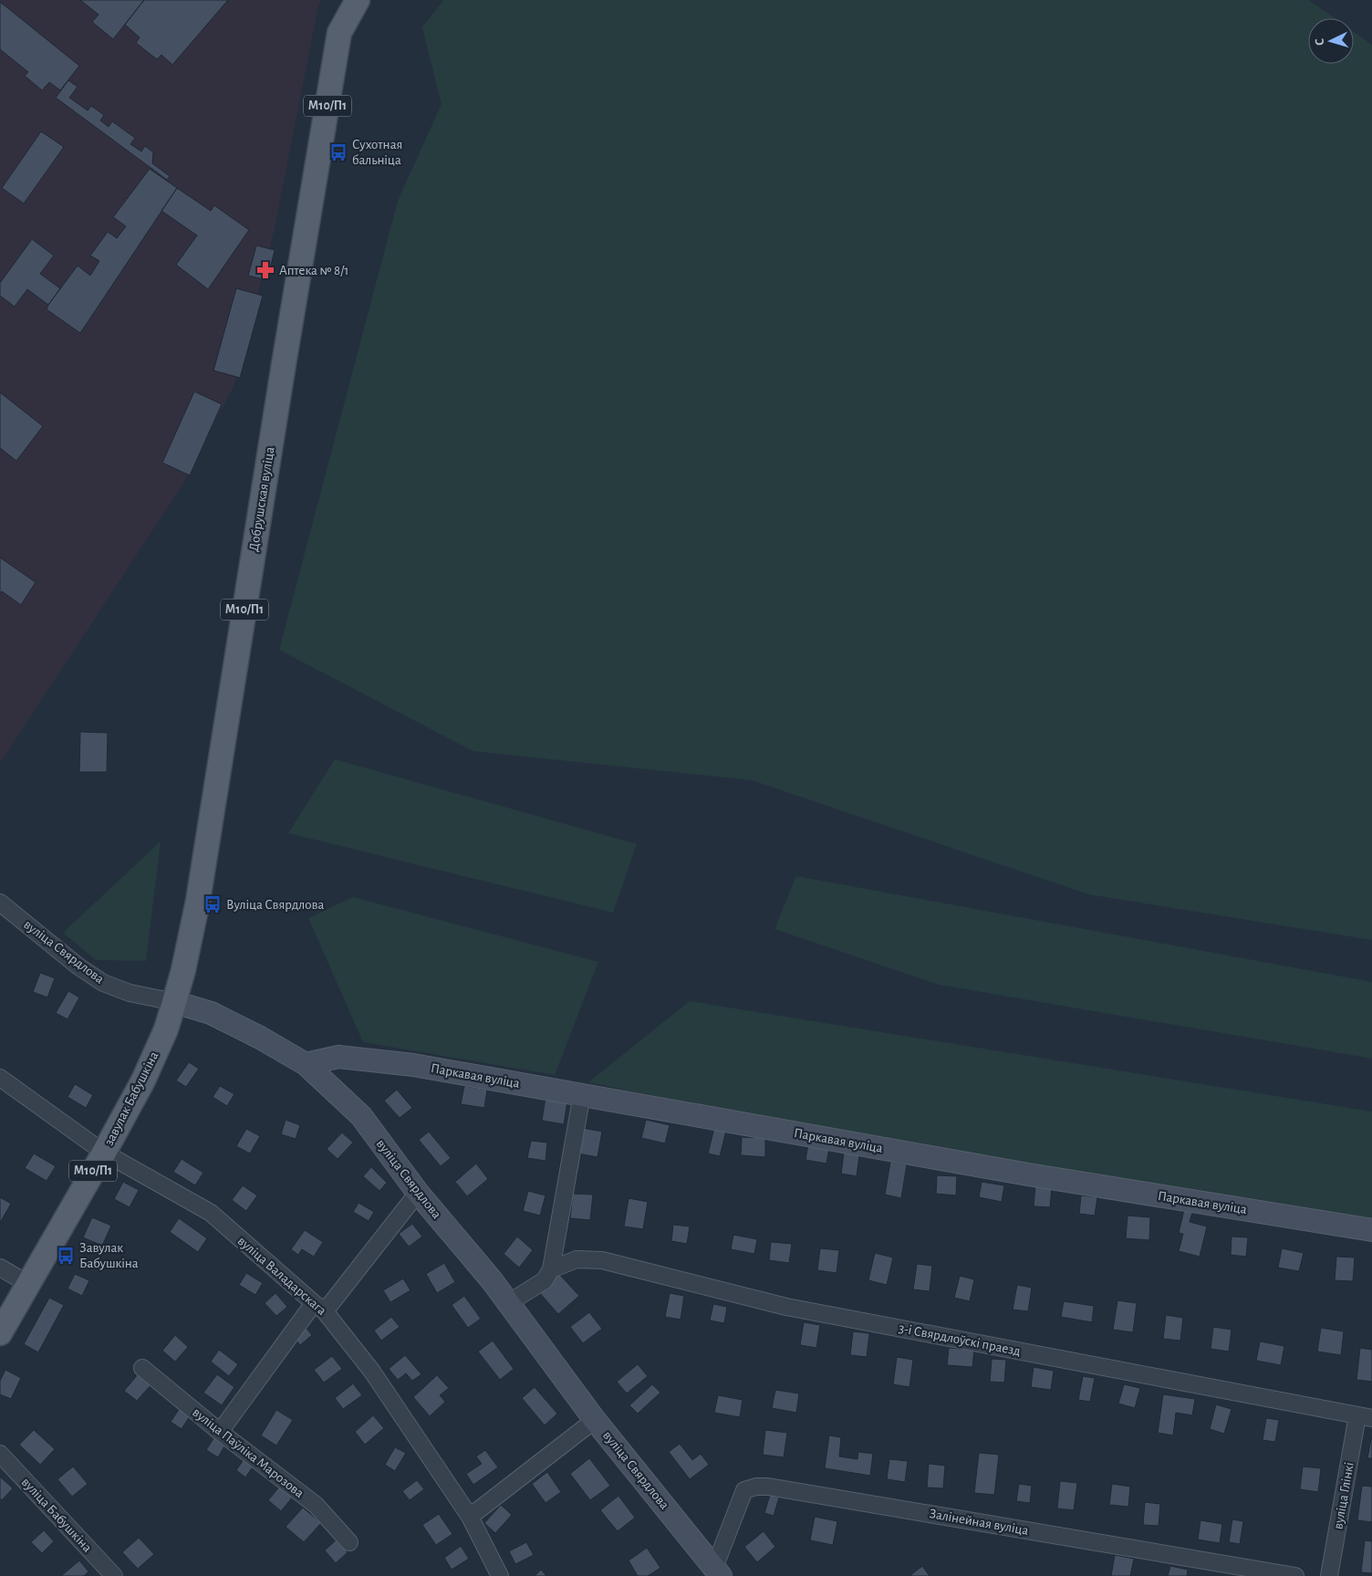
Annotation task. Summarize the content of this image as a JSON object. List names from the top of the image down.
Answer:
{
  "streets": {
    "main road": ["М10/П1", "Добрушская вуліца", "завулак Бабушкіна"],
    "street": [
      "вуліца Свярдлова",
      "Паркавая вуліца",
      "вуліца Валадарскага",
      "3-і Свярдлоўскі праезд",
      "вуліца Паўліка Марозова",
      "вуліца Глінкі",
      "вуліца Бабушкіна",
      "Залінейная вуліца"
    ]
  },
  "crossings": [
    ["Добрушская вуліца", "вуліца Свярдлова"],
    ["Добрушская вуліца", "завулак Бабушкіна"],
    ["вуліца Свярдлова", "Паркавая вуліца"],
    ["вуліца Свярдлова", "завулак Бабушкіна"],
    ["вуліца Свярдлова", "Залінейная вуліца"],
    ["завулак Бабушкіна", "вуліца Валадарскага"],
    ["3-і Свярдлоўскі праезд", "вуліца Глінкі"]
  ],
  "places": {
    "bus stop": ["Сухотная бальніца", "Вуліца Свярдлова", "Завулак Бабушкіна"],
    "pharmacy": ["Аптека № 8/1"]
  },
  "north": "left"
}
